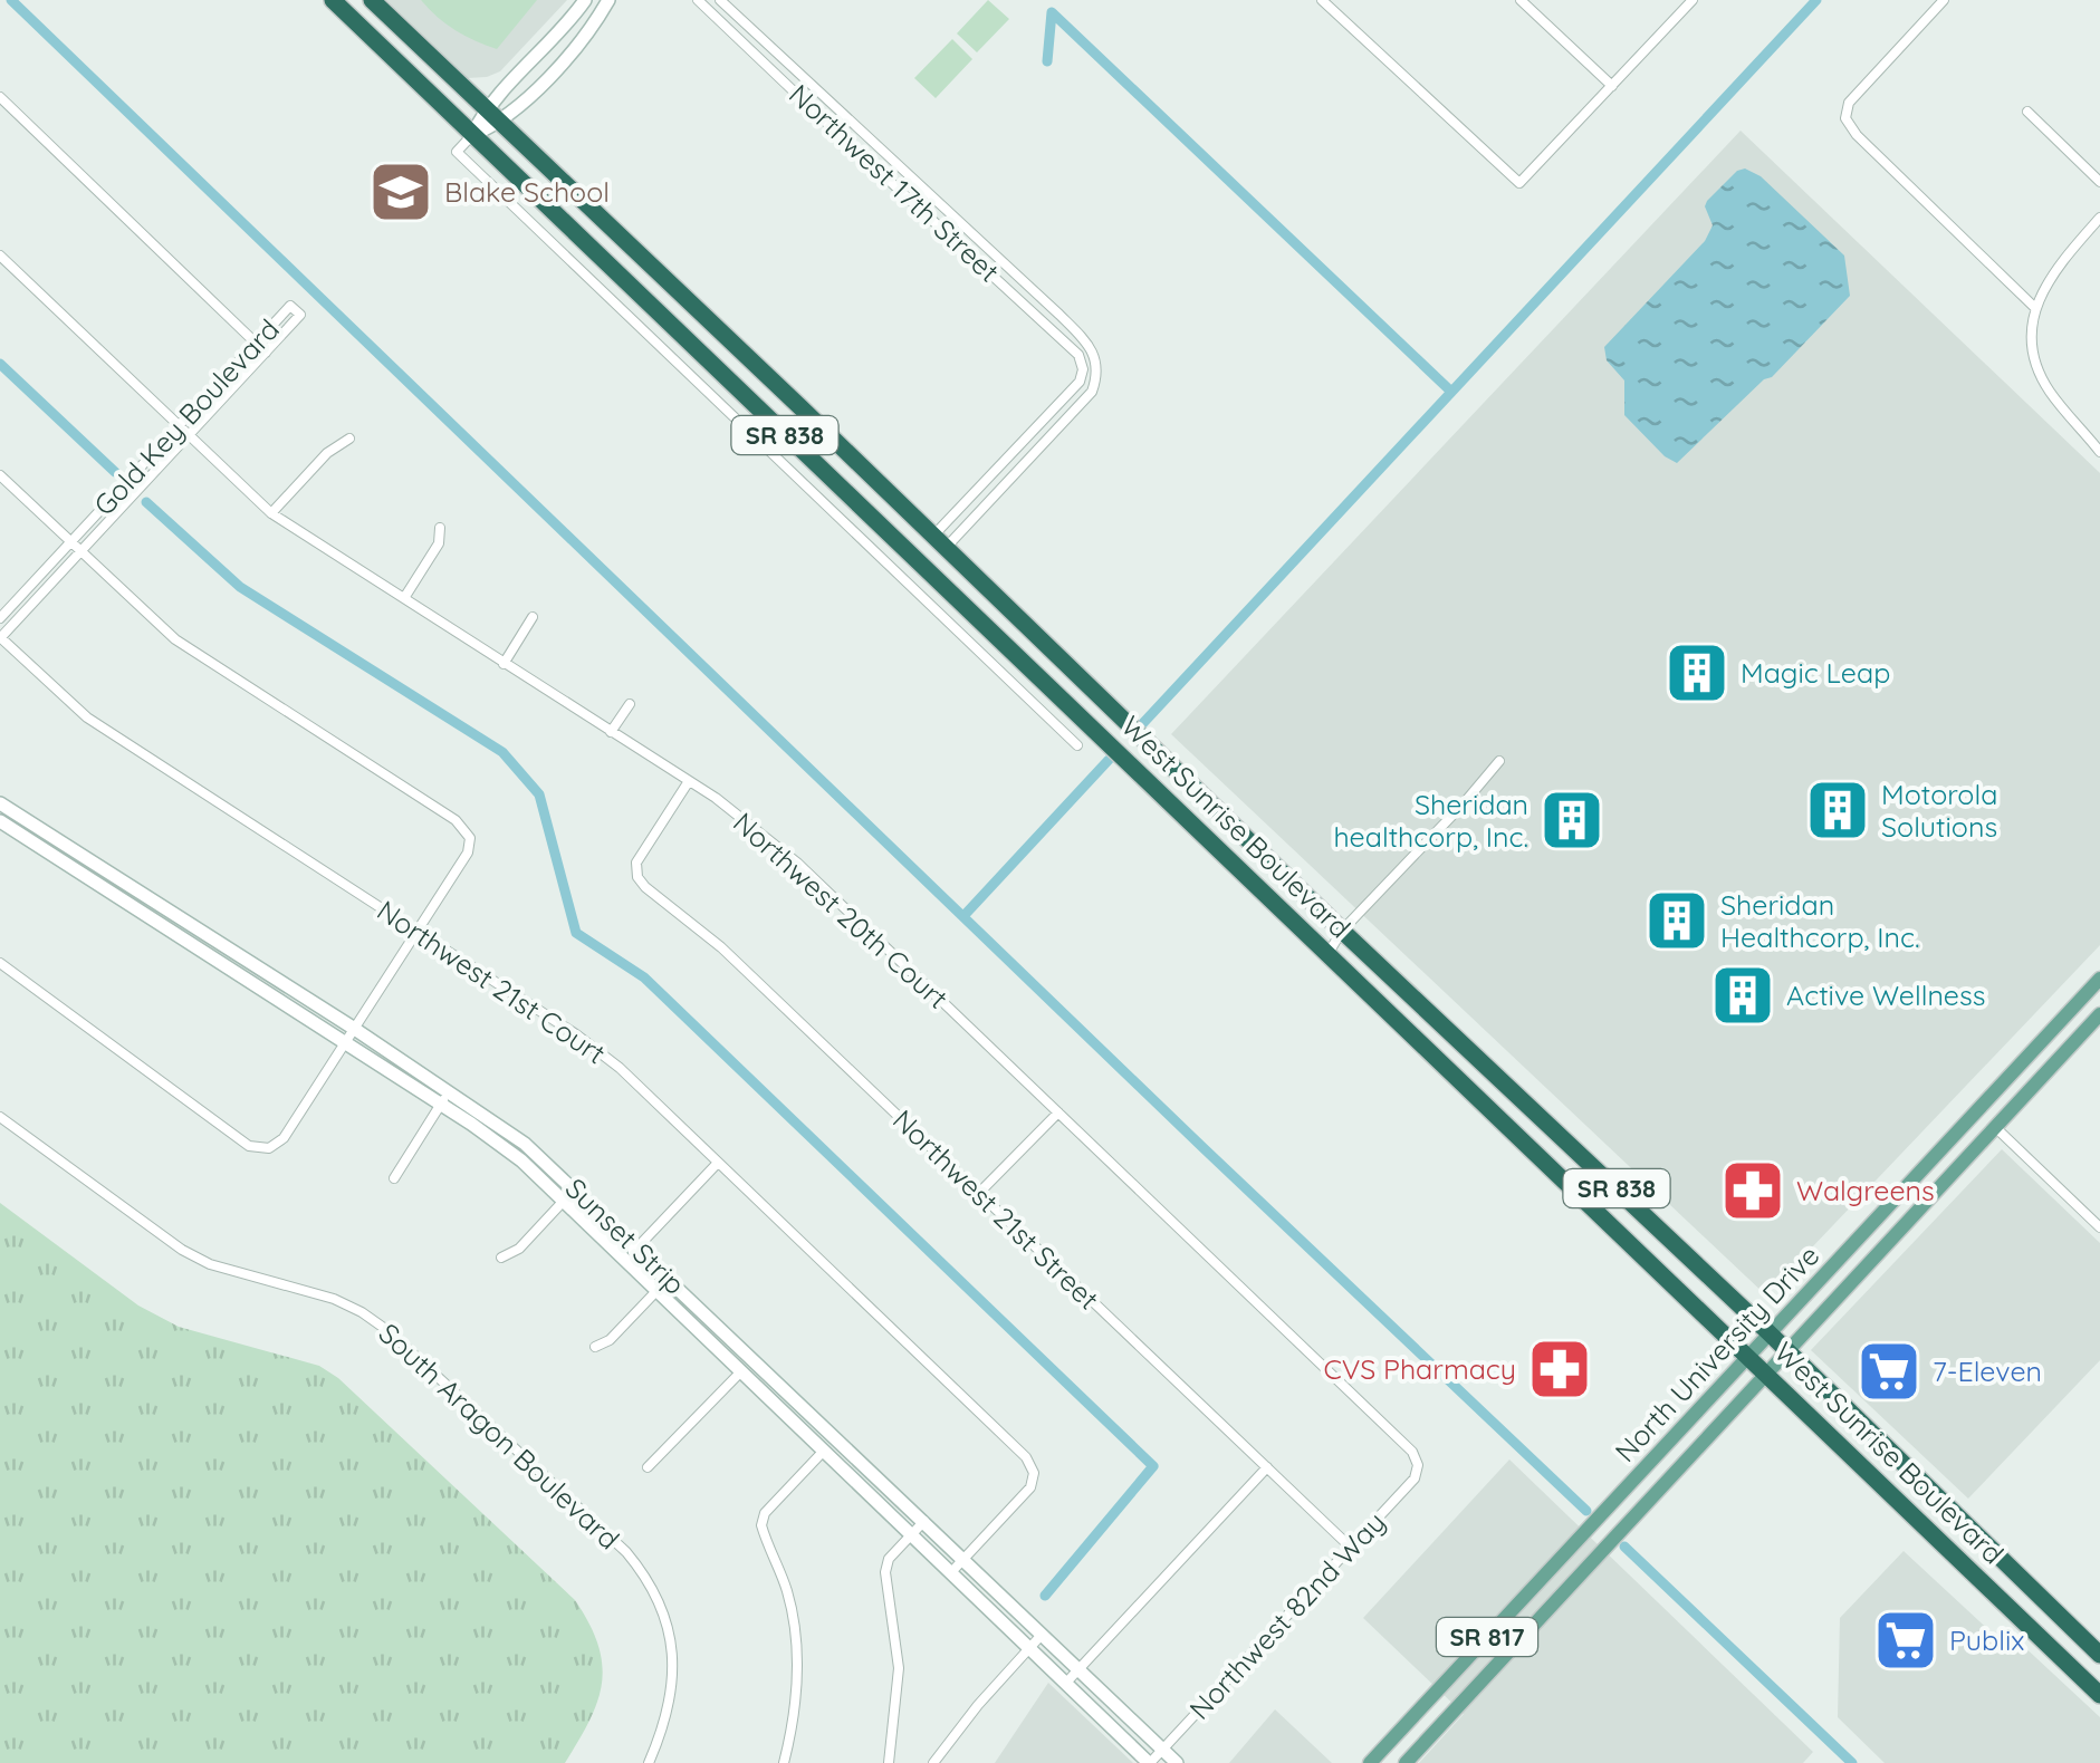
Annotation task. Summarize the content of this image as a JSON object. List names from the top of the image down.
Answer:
{
  "streets": {
    "highway": ["SR 838", "West Sunrise Boulevard"],
    "main road": ["North University Drive", "SR 817"],
    "street": [
      "Northwest 17th Street",
      "Gold Key Boulevard",
      "Northwest 20th Court",
      "Northwest 21st Court",
      "Northwest 21st Street",
      "Sunset Strip",
      "South Aragon Boulevard",
      "Northwest 82nd Way"
    ]
  },
  "crossings": [
    ["Northwest 17th Street", "West Sunrise Boulevard"],
    ["Gold Key Boulevard", "Northwest 20th Court"],
    ["Gold Key Boulevard", "Northwest 21st Court"],
    ["West Sunrise Boulevard", "North University Drive"],
    ["Northwest 20th Court", "Northwest 21st Street"],
    ["Northwest 20th Court", "Northwest 82nd Way"],
    ["Northwest 21st Court", "Sunset Strip"],
    ["Northwest 21st Street", "Northwest 82nd Way"],
    ["Sunset Strip", "Northwest 82nd Way"]
  ],
  "places": {
    "school or university": ["Blake School"],
    "building": [
      "Magic Leap",
      "Motorola Solutions",
      "Sheridan healthcorp, Inc.",
      "Sheridan Healthcorp, Inc.",
      "Active Wellness"
    ],
    "pharmacy": ["Walgreens", "CVS Pharmacy"],
    "supermarket": ["7-Eleven", "Publix"]
  }
}
